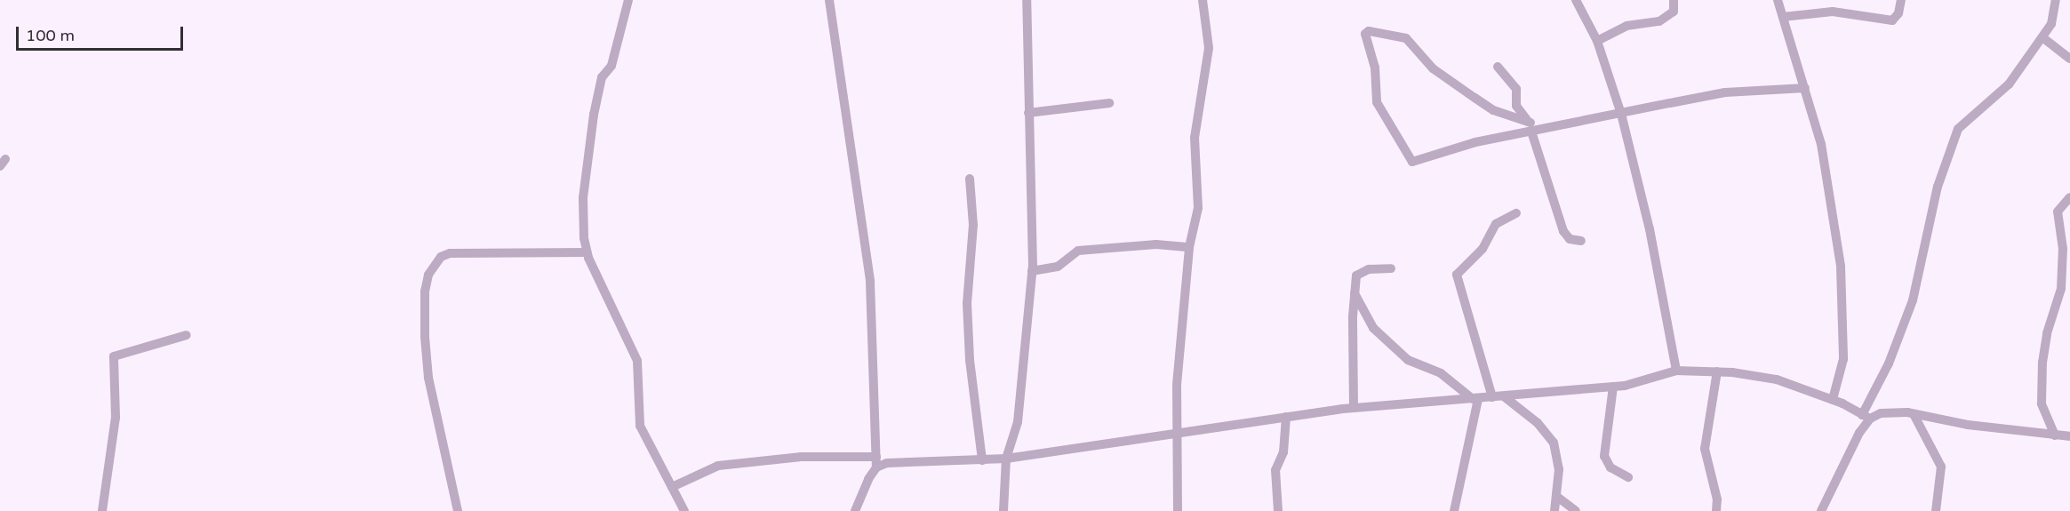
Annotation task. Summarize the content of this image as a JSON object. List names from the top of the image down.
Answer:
{
  "scale_bar": "100 m"
}
